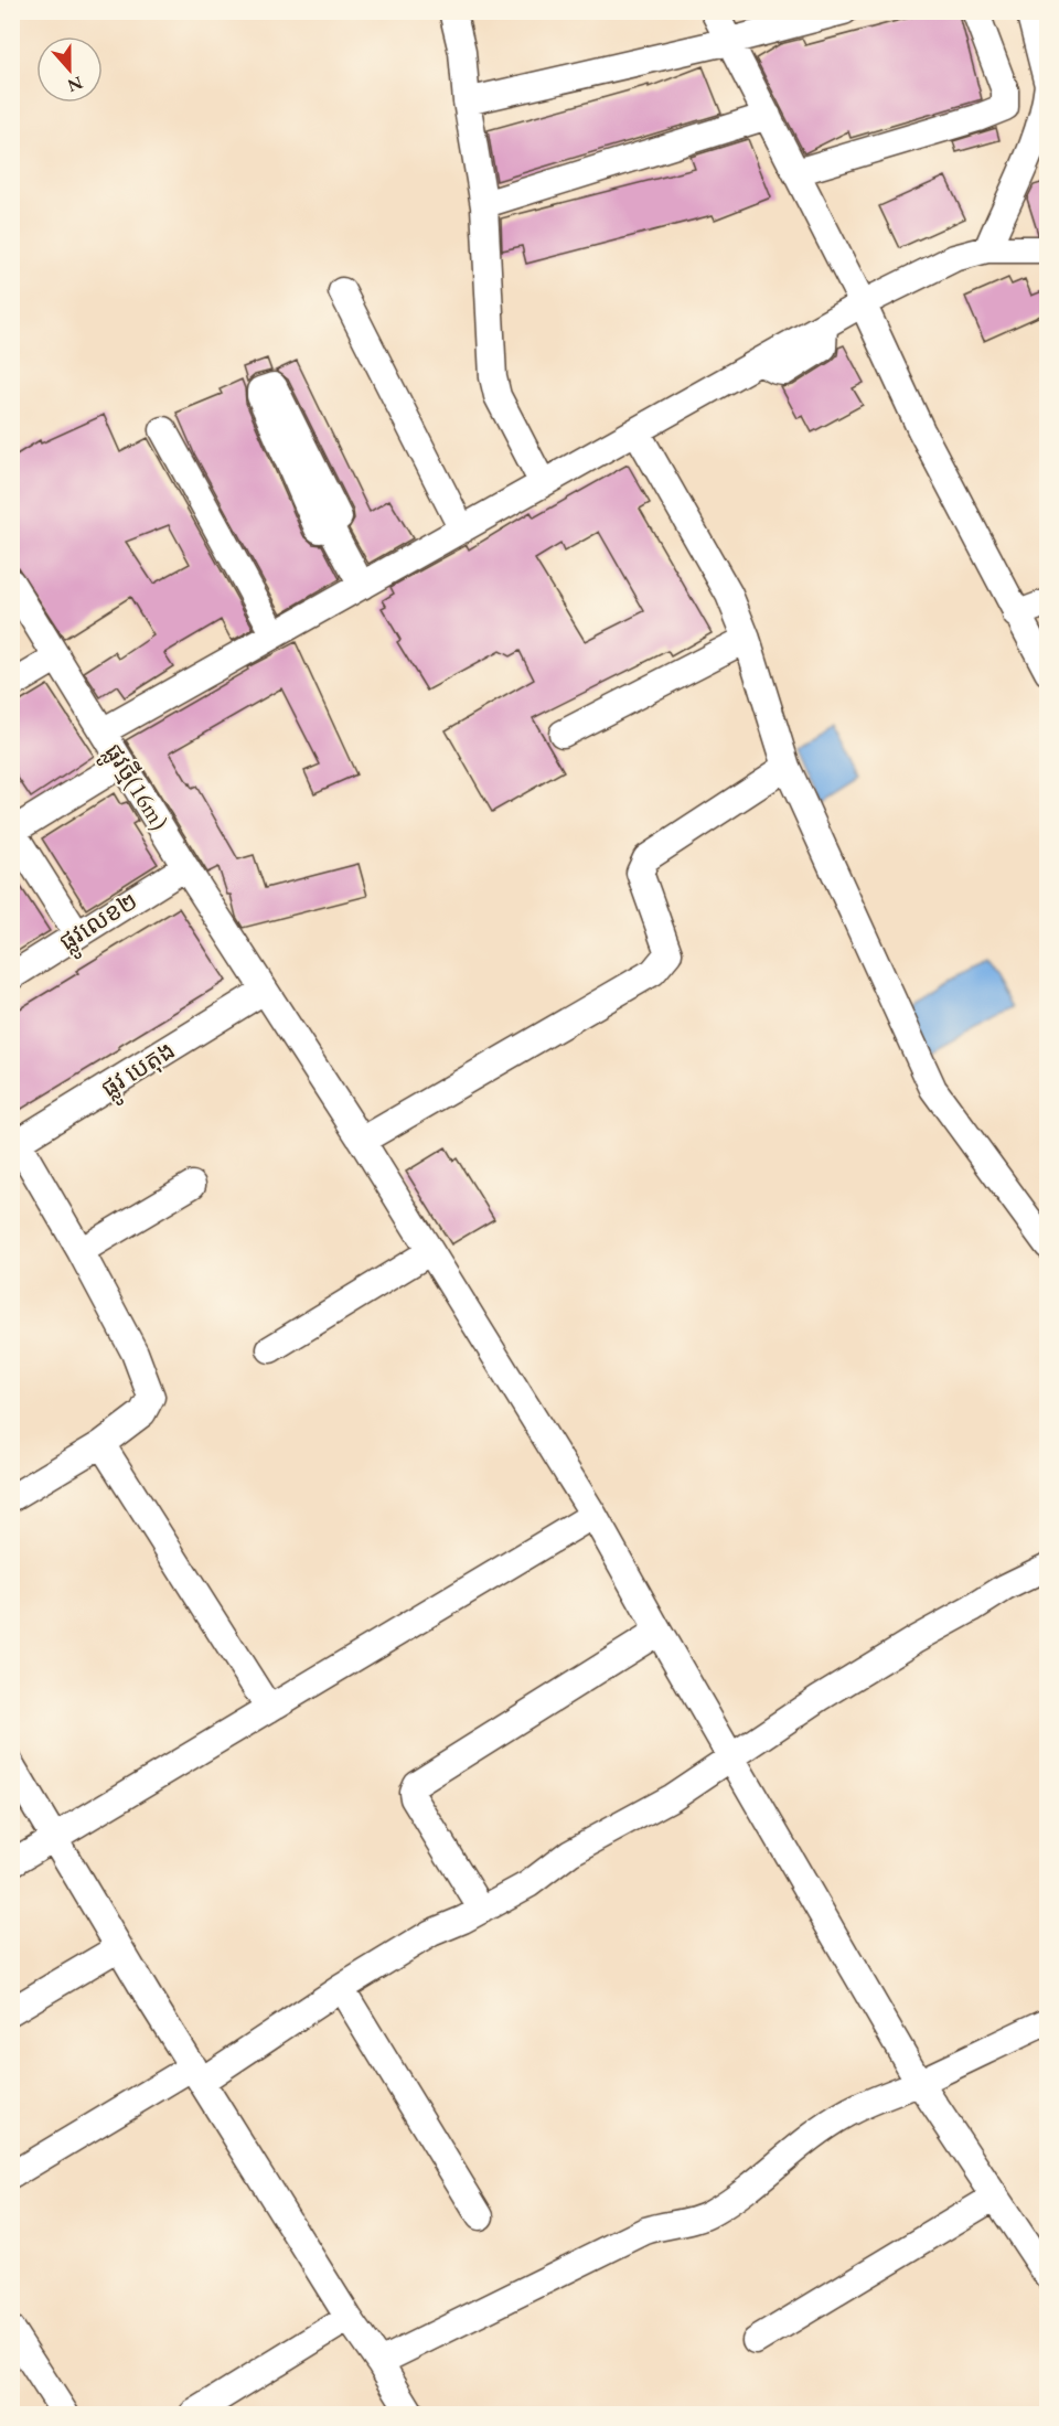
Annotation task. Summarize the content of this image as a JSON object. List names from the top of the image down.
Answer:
{
  "streets": {
    "street": ["ផ្លូវថ្មី(16m)", "ផ្លូវលេខ២", "ផ្លូវ បេតុង"]
  },
  "crossings": [
    ["ផ្លូវថ្មី(16m)", "ផ្លូវលេខ២"],
    ["ផ្លូវថ្មី(16m)", "ផ្លូវ បេតុង"]
  ],
  "north": "bottom"
}
